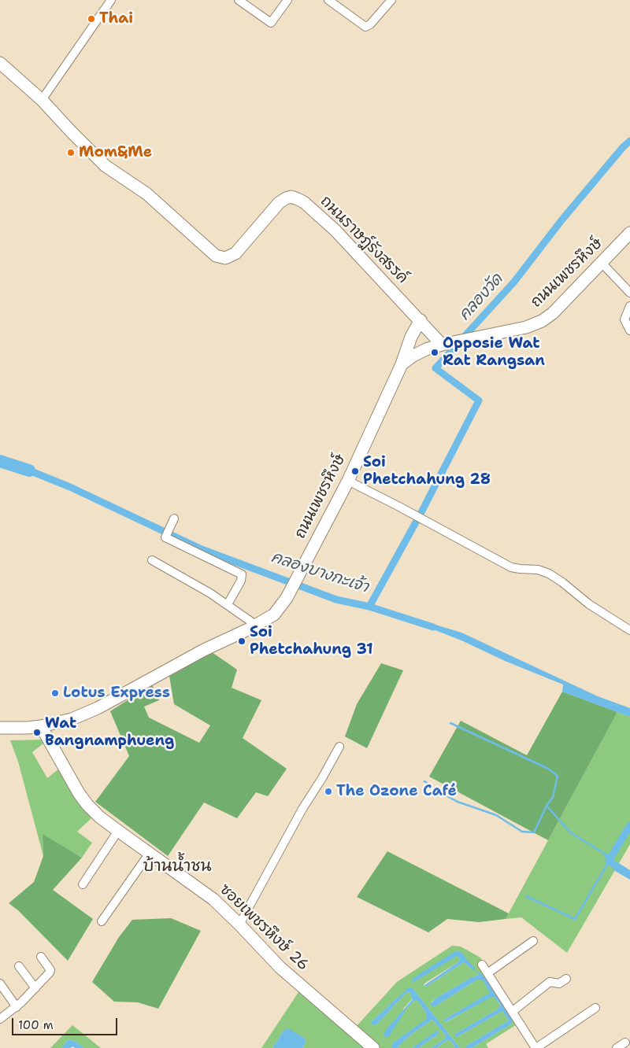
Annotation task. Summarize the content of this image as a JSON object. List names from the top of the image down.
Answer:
{
  "streets": {
    "street": ["ถนนราษฎ์รังสรรค์", "ถนนเพชรหึงษ์", "ซอยเพชรหึงษ์ 26"]
  },
  "crossings": [
    ["ถนนราษฎ์รังสรรค์", "ถนนเพชรหึงษ์"],
    ["ถนนเพชรหึงษ์", "ซอยเพชรหึงษ์ 26"]
  ],
  "districts": ["บ้านน้ำชน"],
  "water": ["คลองวัด", "คลองบางกะเจ้า"],
  "places": [
    "Thai",
    "Mom&Me",
    "Opposie Wat Rat Rangsan",
    "Soi Phetchahung 28",
    "Soi Phetchahung 31",
    "Lotus Express",
    "Wat Bangnamphueng",
    "The Ozone Café"
  ],
  "scale_bar": "100 m"
}
